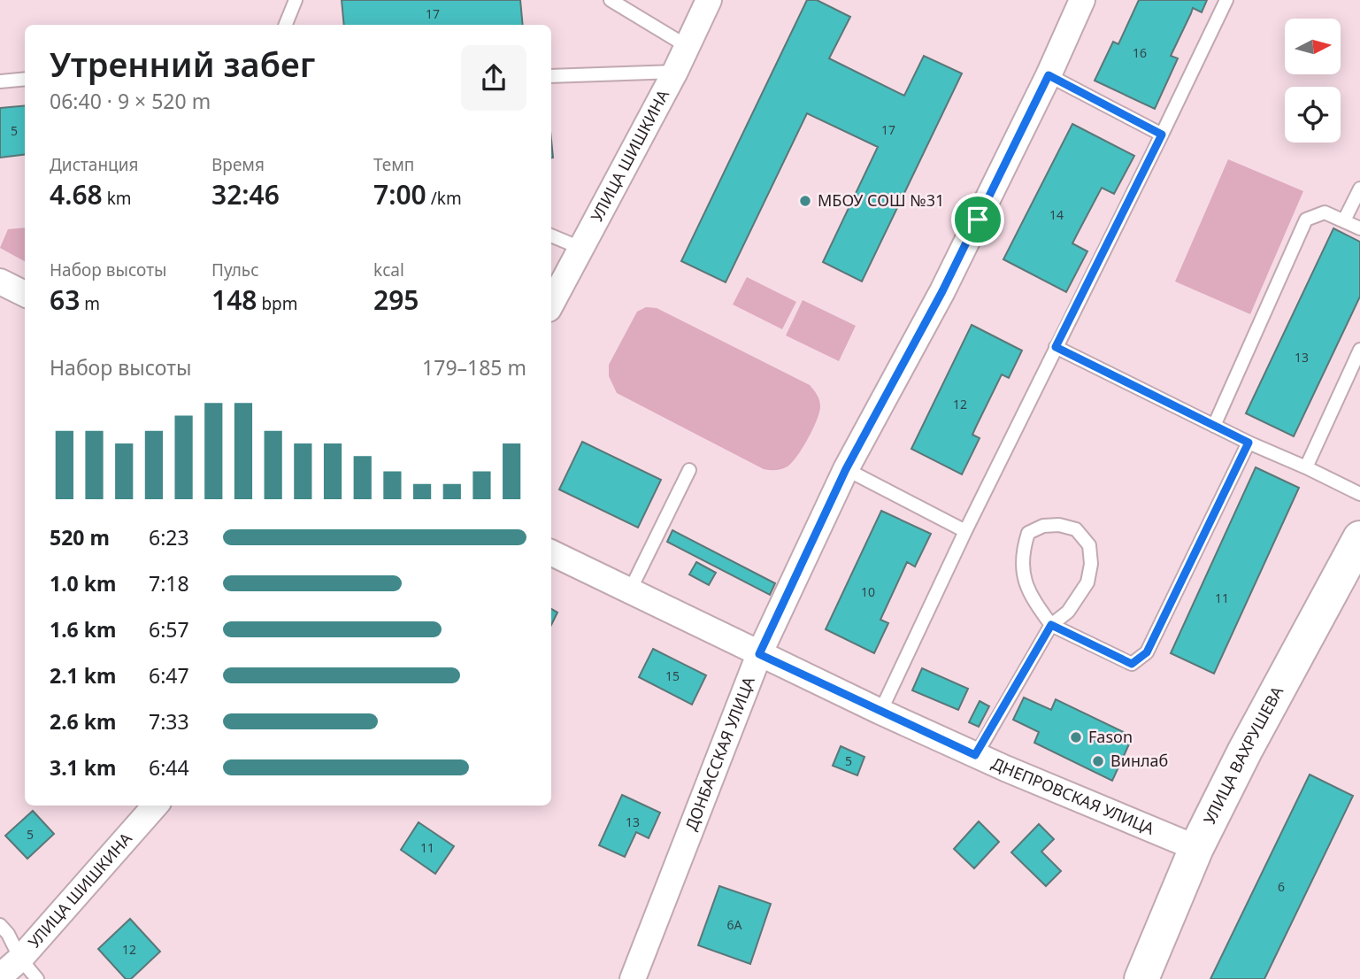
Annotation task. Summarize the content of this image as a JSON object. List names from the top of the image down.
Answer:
{
  "streets": {
    "main road": ["УЛИЦА ВАХРУШЕВА"],
    "street": ["УЛИЦА ШИШКИНА", "ДОНБАССКАЯ УЛИЦА", "ДНЕПРОВСКАЯ УЛИЦА"]
  },
  "crossings": [
    ["ДОНБАССКАЯ УЛИЦА", "ДНЕПРОВСКАЯ УЛИЦА"],
    ["УЛИЦА ВАХРУШЕВА", "ДНЕПРОВСКАЯ УЛИЦА"]
  ],
  "places": ["МБОУ СОШ №31", "Fason", "Винлаб"],
  "house_numbers": [
    "17",
    "16",
    "17",
    "5",
    "14",
    "13",
    "12",
    "10",
    "11",
    "15",
    "5",
    "13",
    "5",
    "11",
    "6",
    "6А",
    "12"
  ],
  "north": "right",
  "page": {
    "heading": ["Утренний забег", "06:40 · 9 × 520 m"],
    "stats": [
      ["Дистанция", "4.68 km"],
      ["Время", "32:46"],
      ["Темп", "7:00 /km"],
      ["Набор высоты", "63 m"],
      ["Пульс", "148 bpm"],
      ["kcal", "295"]
    ],
    "chart": ["Набор высоты", "179–185 m"],
    "list": [
      {
        "name": "520 m",
        "note": "6:23"
      },
      {
        "name": "1.0 km",
        "note": "7:18"
      },
      {
        "name": "1.6 km",
        "note": "6:57"
      },
      {
        "name": "2.1 km",
        "note": "6:47"
      },
      {
        "name": "2.6 km",
        "note": "7:33"
      },
      {
        "name": "3.1 km",
        "note": "6:44"
      }
    ]
  }
}
